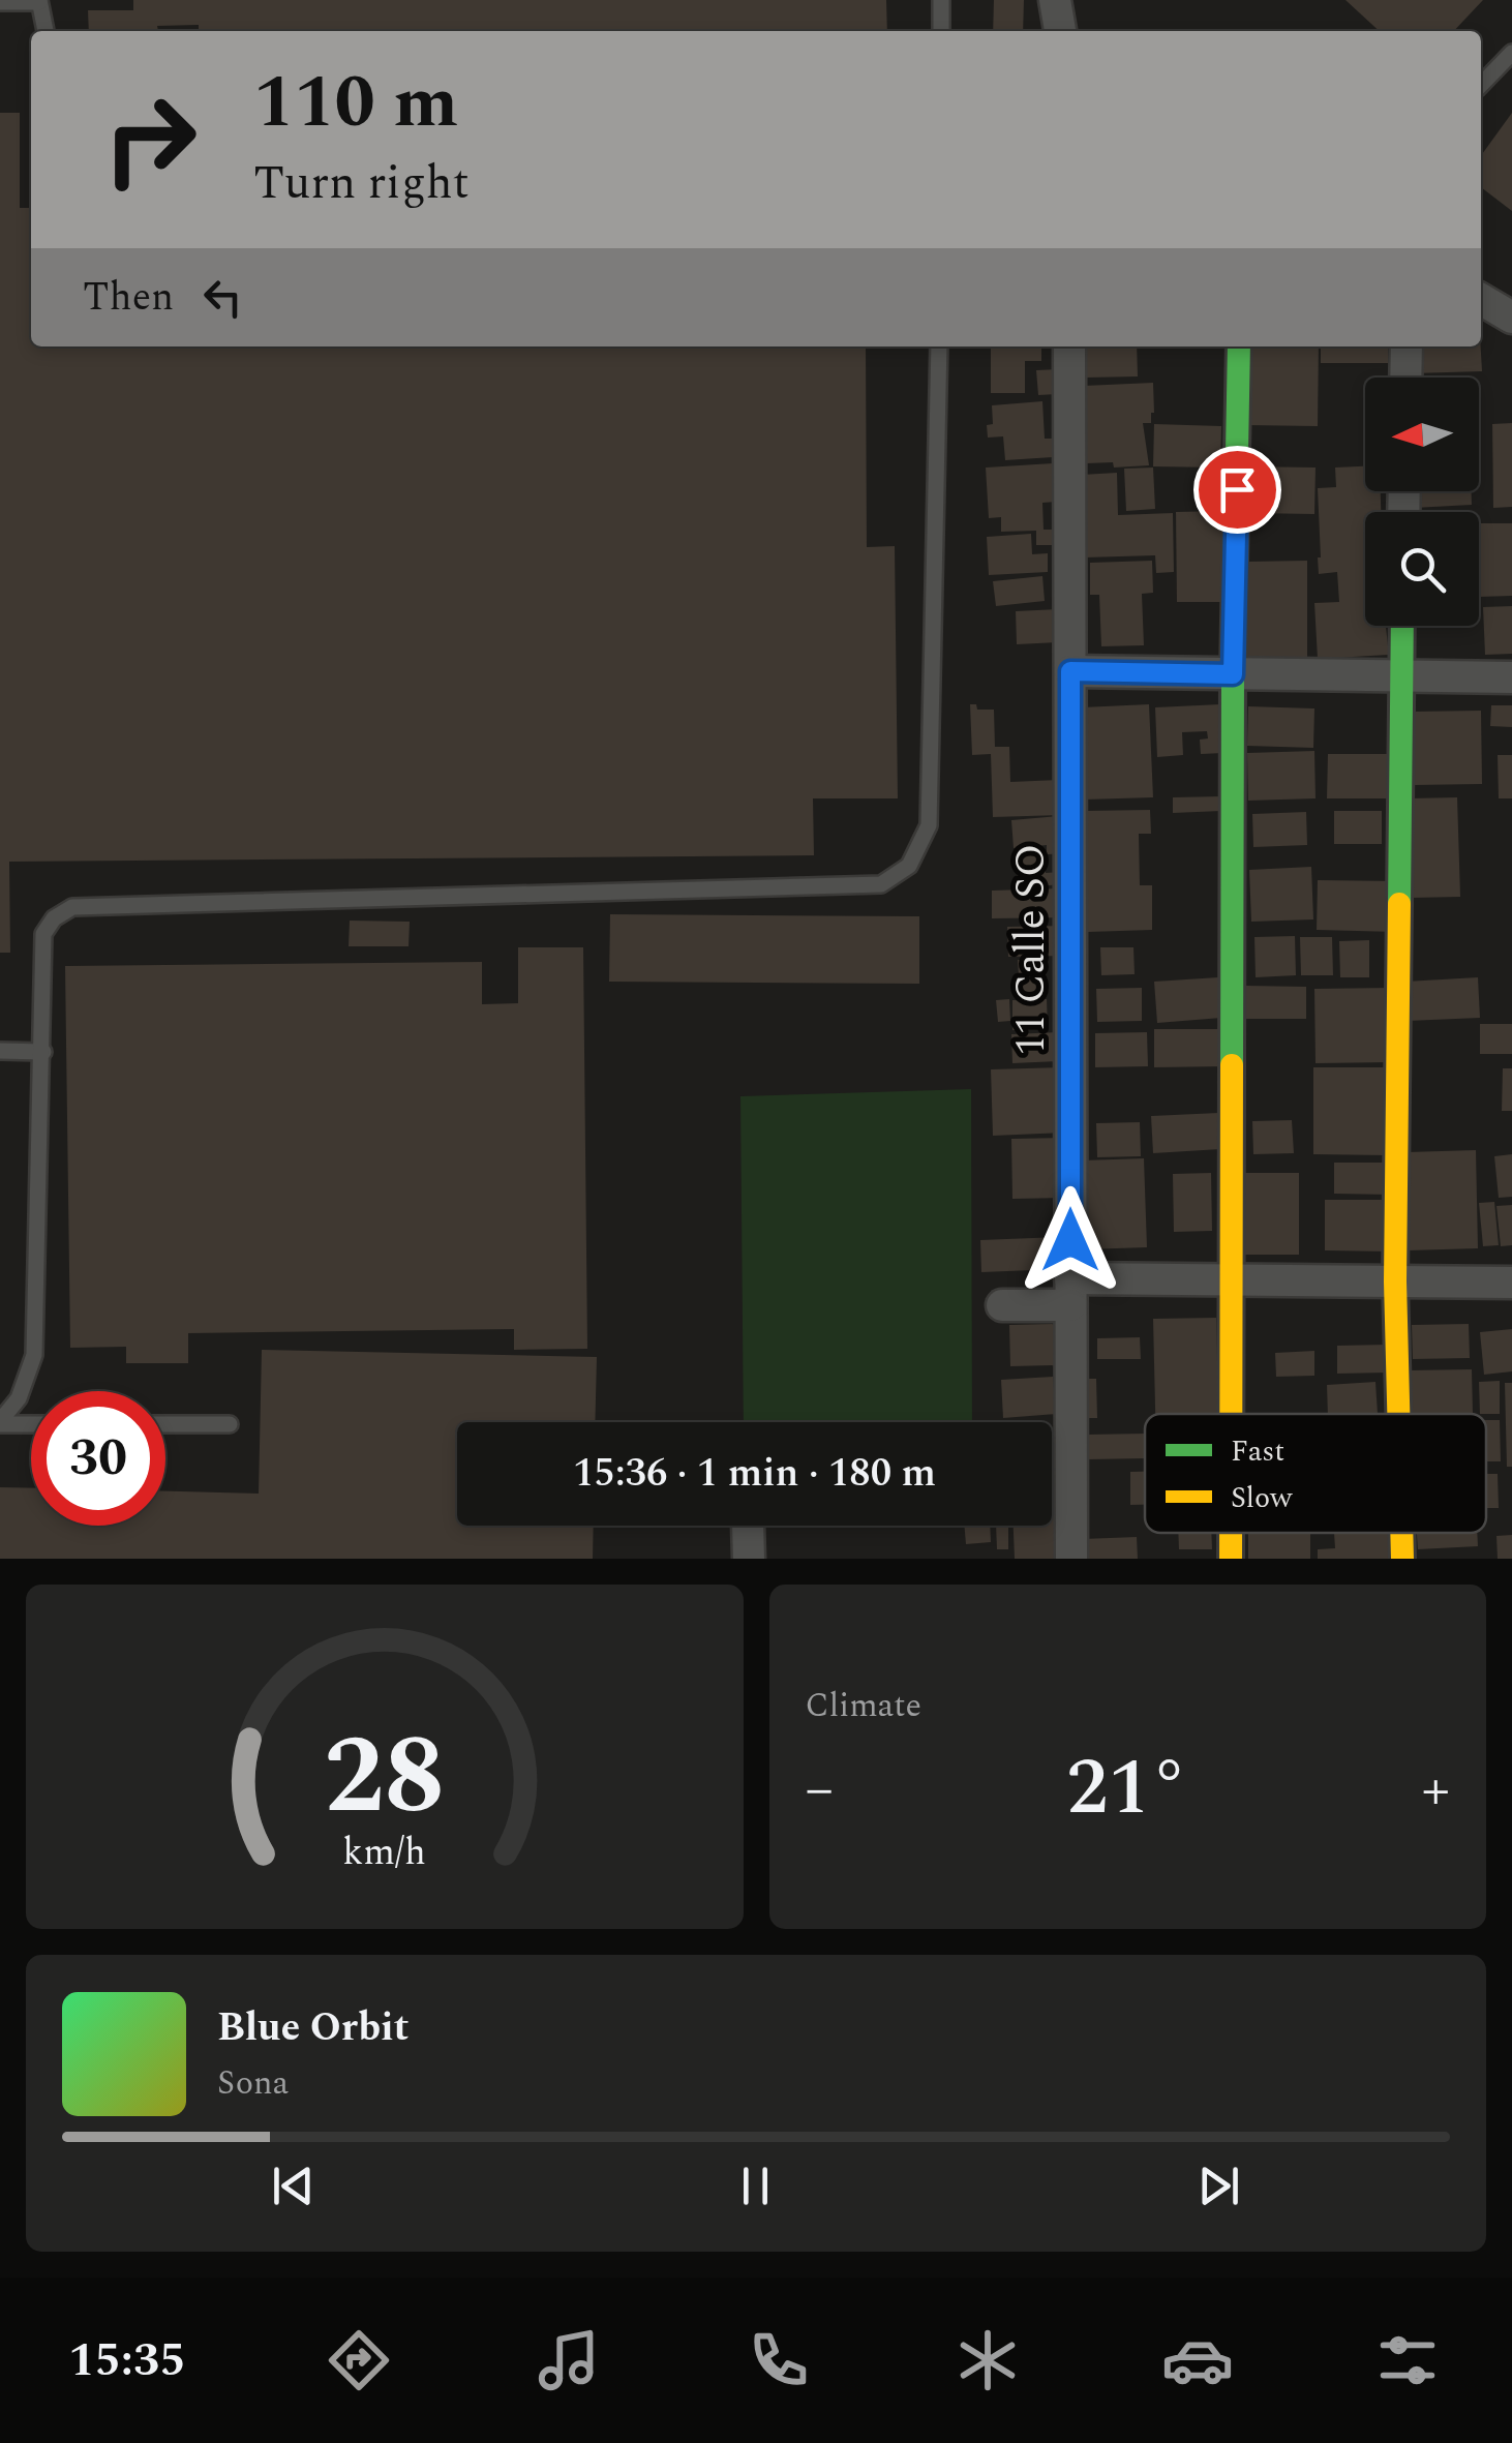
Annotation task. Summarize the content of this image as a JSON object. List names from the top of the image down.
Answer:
{
  "streets": {
    "street": ["11 Calle SO"]
  },
  "legend": ["Fast", "Slow"],
  "north": "left",
  "page": {
    "turn": ["110 m", "Turn right"],
    "then": "Then",
    "limit": "30",
    "trip": "15:36 · 1 min · 180 m",
    "tile": "Climate",
    "heat": ["−", "21°", "+"],
    "song": ["Blue Orbit", "Sona"],
    "tabs": "15:35",
    "gauge": ["28", "km/h"]
  }
}
